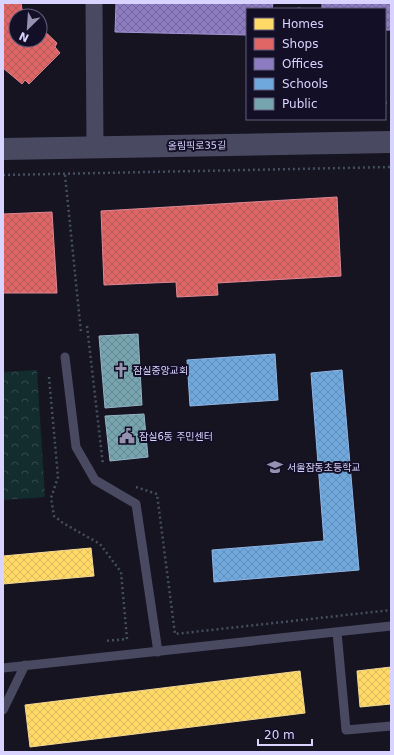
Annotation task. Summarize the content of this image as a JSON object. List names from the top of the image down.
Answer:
{
  "streets": {
    "street": ["올림픽로35길"]
  },
  "places": {
    "church": ["잠실중앙교회"],
    "public building": ["잠실6동 주민센터"],
    "school or university": ["서울잠동초등학교"]
  },
  "legend": [
    "Homes",
    "Shops",
    "Offices",
    "Schools",
    "Public"
  ],
  "scale_bar": "20 m",
  "north": "bottom left"
}
